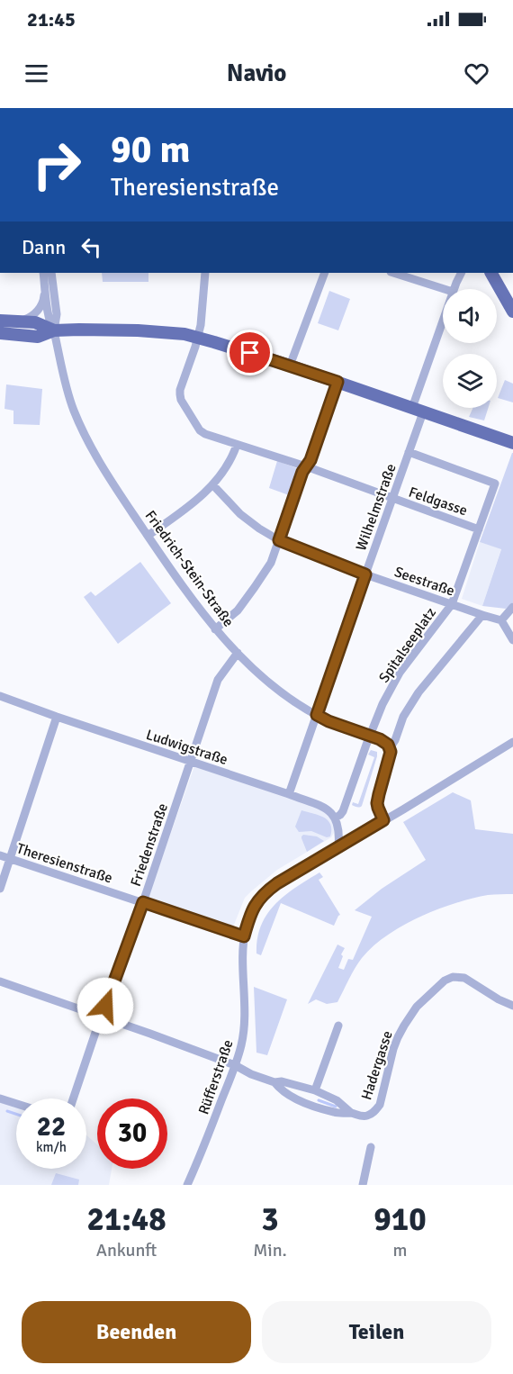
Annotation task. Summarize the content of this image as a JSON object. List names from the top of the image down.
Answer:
{
  "streets": {
    "street": [
      "Feldgasse",
      "Wilhelmstraße",
      "Friedrich-Stein-Straße",
      "Seestraße",
      "Spitalseeplatz",
      "Ludwigstraße",
      "Friedenstraße",
      "Theresienstraße",
      "Hadergasse",
      "Rüfferstraße"
    ]
  },
  "crossings": [
    ["Feldgasse", "Wilhelmstraße"],
    ["Feldgasse", "Spitalseeplatz"],
    ["Wilhelmstraße", "Friedrich-Stein-Straße"],
    ["Wilhelmstraße", "Seestraße"],
    ["Wilhelmstraße", "Spitalseeplatz"],
    ["Wilhelmstraße", "Ludwigstraße"],
    ["Friedrich-Stein-Straße", "Spitalseeplatz"],
    ["Friedrich-Stein-Straße", "Friedenstraße"],
    ["Seestraße", "Spitalseeplatz"],
    ["Spitalseeplatz", "Ludwigstraße"],
    ["Ludwigstraße", "Friedenstraße"],
    ["Friedenstraße", "Theresienstraße"],
    ["Theresienstraße", "Rüfferstraße"]
  ],
  "page": {
    "status": "21:45",
    "header": "Navio",
    "turn": ["90 m", "Theresienstraße"],
    "then": "Dann",
    "speed": "22 km/h",
    "limit": "30",
    "eta": [
      "21:48",
      "Ankunft",
      "3",
      "Min.",
      "910",
      "m"
    ],
    "buttons": ["Beenden", "Teilen"]
  }
}
